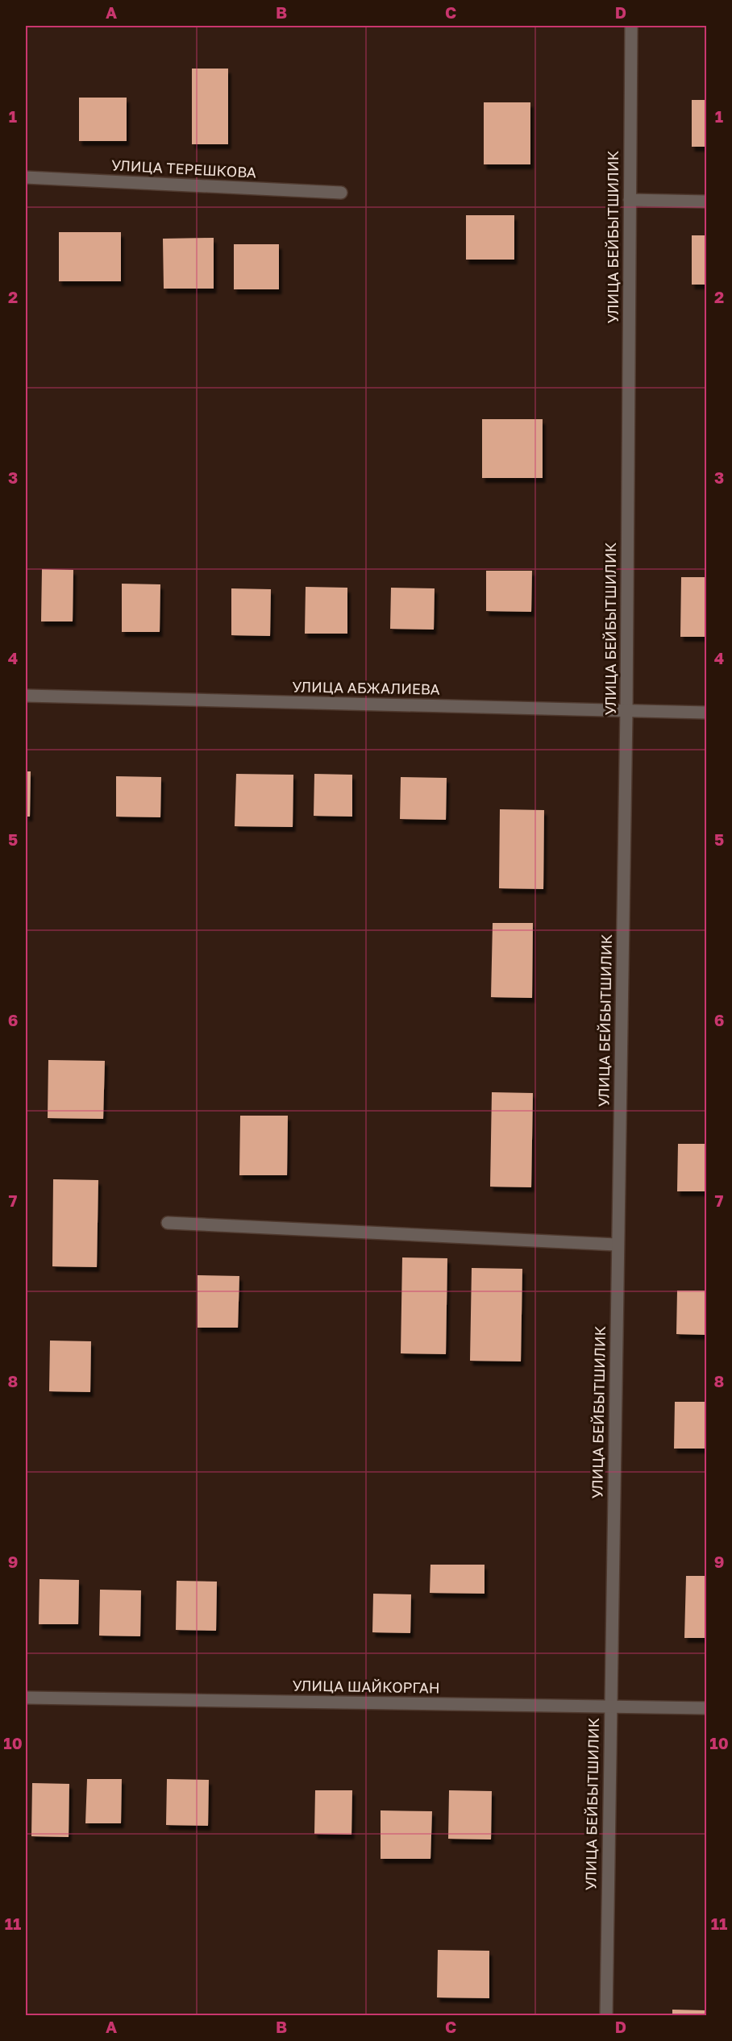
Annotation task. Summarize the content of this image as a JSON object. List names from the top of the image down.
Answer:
{
  "streets": {
    "street": [
      "УЛИЦА ТЕРЕШКОВА",
      "УЛИЦА БЕЙБЫТШИЛИК",
      "УЛИЦА АБЖАЛИЕВА",
      "УЛИЦА ШАЙКОРГАН"
    ]
  },
  "crossings": [
    ["УЛИЦА БЕЙБЫТШИЛИК", "УЛИЦА АБЖАЛИЕВА"],
    ["УЛИЦА БЕЙБЫТШИЛИК", "УЛИЦА ШАЙКОРГАН"]
  ],
  "grid": {
    "columns": [
      "A",
      "B",
      "C",
      "D"
    ],
    "rows": [
      "1",
      "2",
      "3",
      "4",
      "5",
      "6",
      "7",
      "8",
      "9",
      "10",
      "11"
    ]
  }
}
